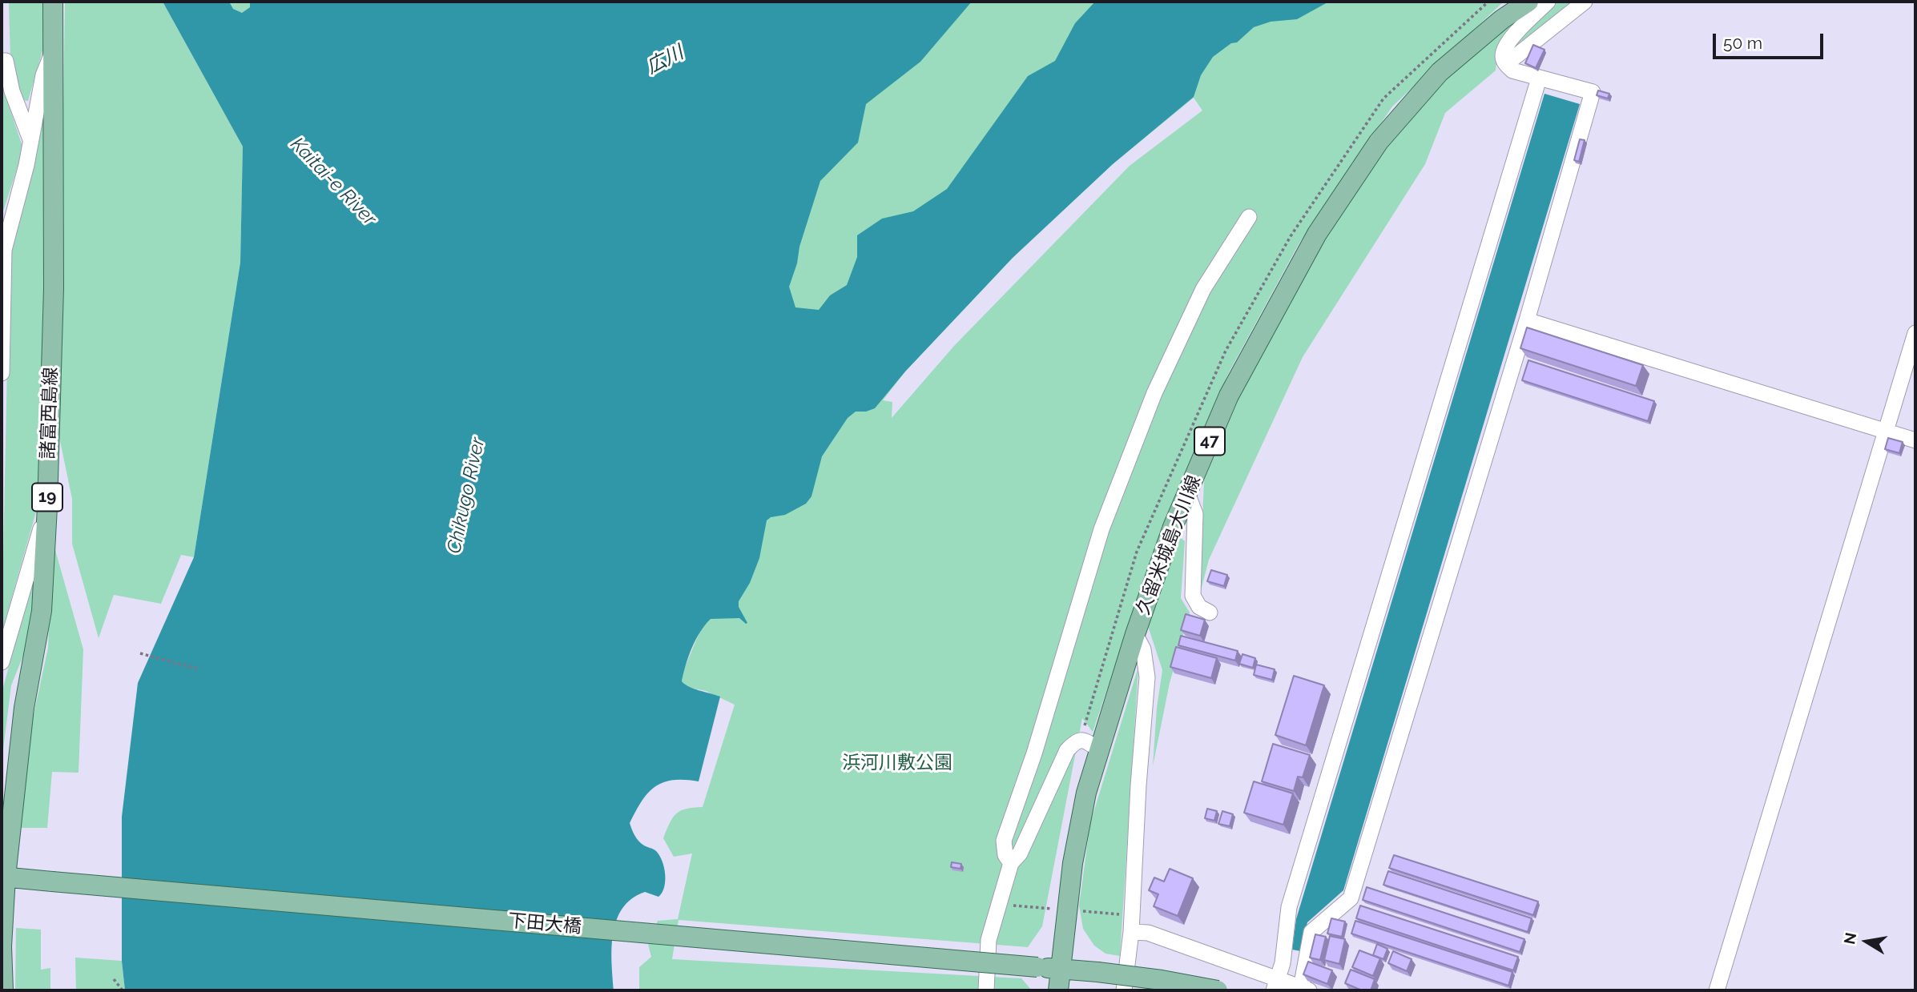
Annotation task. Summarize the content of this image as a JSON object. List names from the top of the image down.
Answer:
{
  "streets": {
    "main road": [
      "諸富西島線",
      "47",
      "19",
      "久留米城島大川線",
      "下田大橋"
    ]
  },
  "crossings": [
    ["諸富西島線", "下田大橋"],
    ["久留米城島大川線", "下田大橋"]
  ],
  "water": ["広川", "Kaitai-e River", "Chikugo River"],
  "parks": ["浜河川敷公園"],
  "scale_bar": "50 m",
  "north": "left"
}
